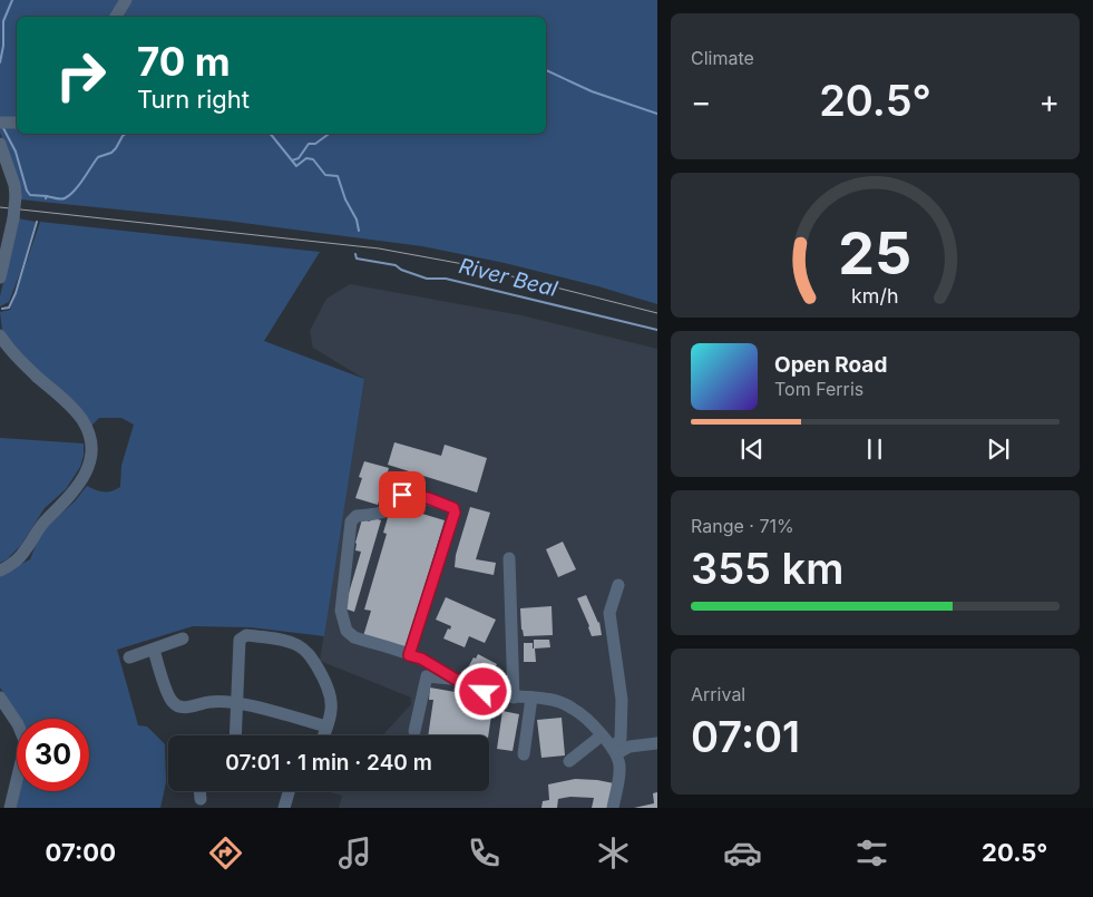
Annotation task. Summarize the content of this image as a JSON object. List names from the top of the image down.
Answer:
{
  "water": ["River Beal"],
  "page": {
    "tile": [
      "Climate",
      ["Range · 71%", "355 km"],
      ["Arrival", "07:01"]
    ],
    "turn": ["70 m", "Turn right"],
    "heat": ["−", "20.5°", "+"],
    "song": ["Open Road", "Tom Ferris"],
    "limit": "30",
    "trip": "07:01 · 1 min · 240 m",
    "tabs": ["07:00", "20.5°"],
    "gauge": ["25", "km/h"]
  }
}
